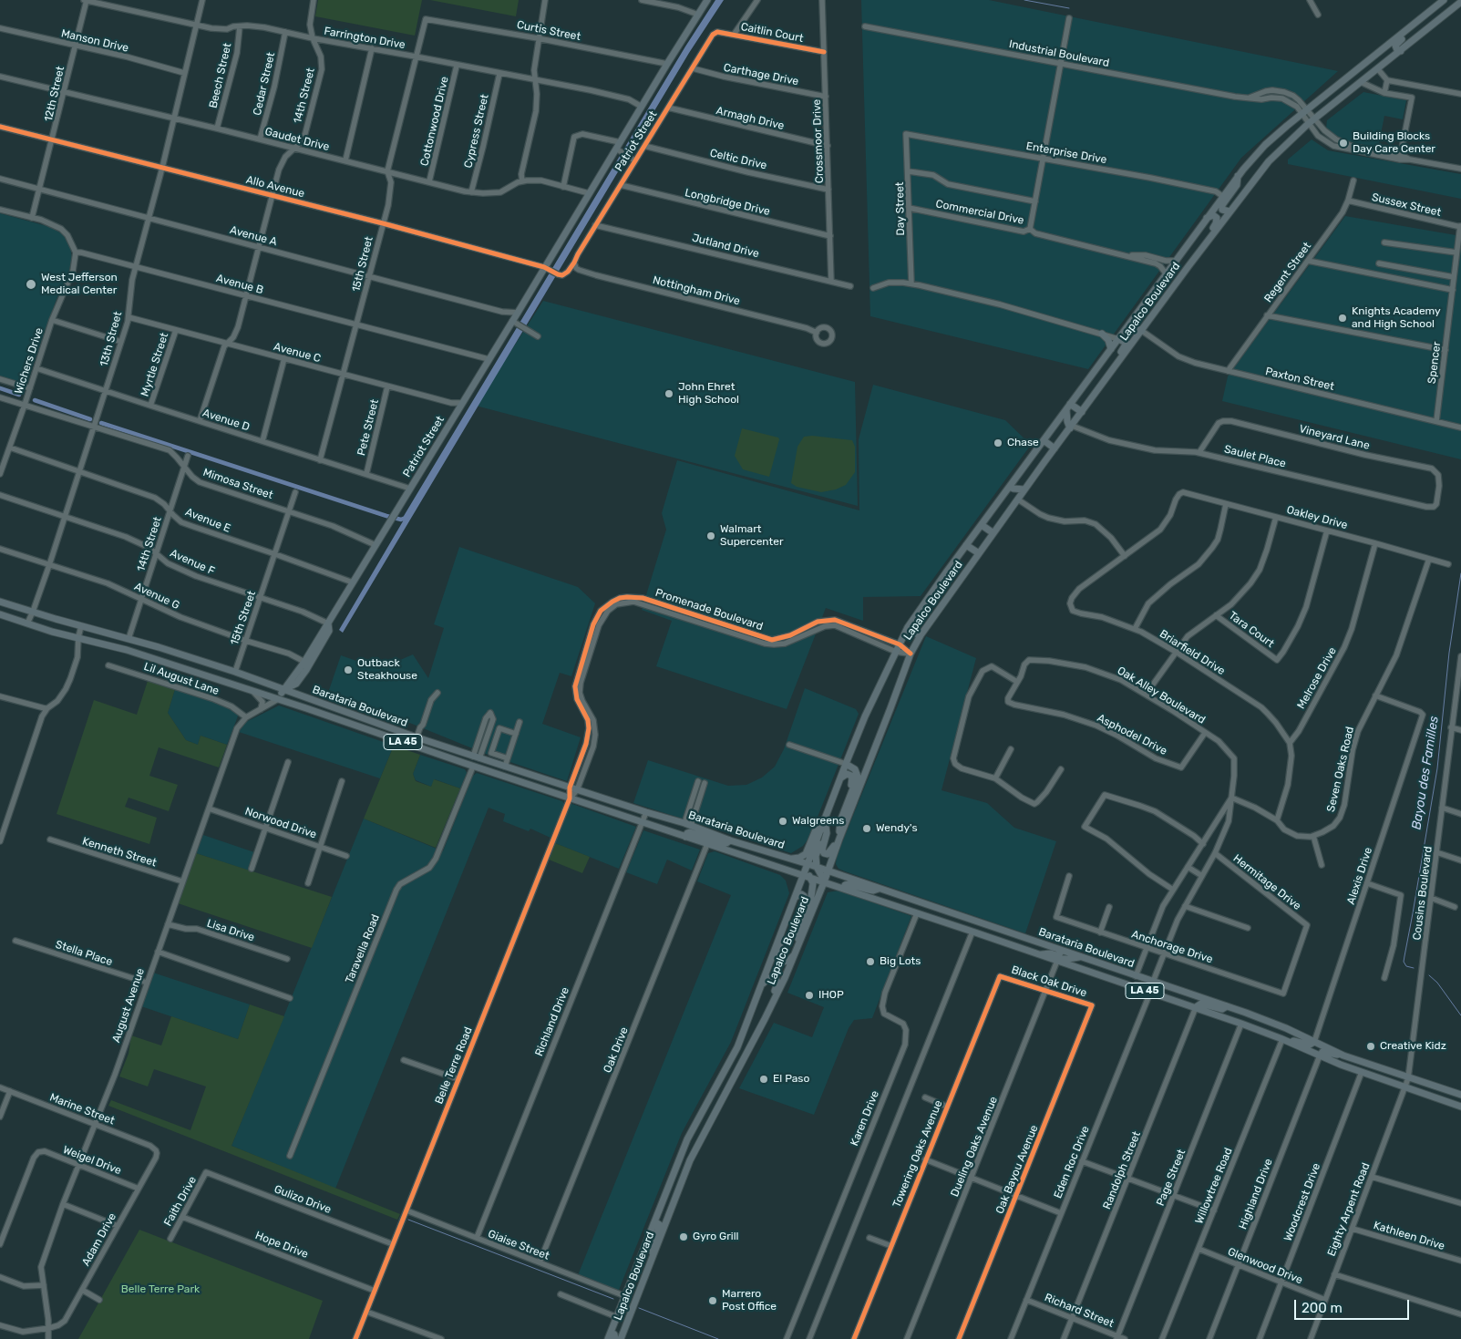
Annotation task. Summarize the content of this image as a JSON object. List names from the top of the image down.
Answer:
{
  "streets": {
    "main road": [
      "Patriot Street",
      "Lapalco Boulevard",
      "Barataria Boulevard",
      "LA 45"
    ],
    "street": [
      "Curtis Street",
      "Caitlin Court",
      "Farrington Drive",
      "Manson Drive",
      "Industrial Boulevard",
      "Carthage Drive",
      "Beech Street",
      "Cedar Street",
      "12th Street",
      "14th Street",
      "Armagh Drive",
      "Cottonwood Drive",
      "Cypress Street",
      "Gaudet Drive",
      "Crossmoor Drive",
      "Enterprise Drive",
      "Celtic Drive",
      "Allo Avenue",
      "Longbridge Drive",
      "Sussex Street",
      "Day Street",
      "Commercial Drive",
      "Avenue A",
      "Jutland Drive",
      "15th Street",
      "Regent Street",
      "Avenue B",
      "Nottingham Drive",
      "13th Street",
      "Avenue C",
      "Wichers Drive",
      "Spencer",
      "Myrtle Street",
      "Paxton Street",
      "Avenue D",
      "Pete Street",
      "Vineyard Lane",
      "Saulet Place",
      "Mimosa Street",
      "Oakley Drive",
      "Avenue E",
      "Avenue F",
      "Avenue G",
      "Promenade Boulevard",
      "Tara Court",
      "Briarfield Drive",
      "Melrose Drive",
      "Lil August Lane",
      "Oak Alley Boulevard",
      "Asphodel Drive",
      "Seven Oaks Road",
      "Norwood Drive",
      "Kenneth Street",
      "Alexis Drive",
      "Hermitage Drive",
      "Cousins Boulevard",
      "Lisa Drive",
      "Anchorage Drive",
      "Taravella Road",
      "Stella Place",
      "Black Oak Drive",
      "August Avenue",
      "Richland Drive",
      "Oak Drive",
      "Belle Terre Road",
      "Marine Street",
      "Karen Drive",
      "Dueling Oaks Avenue",
      "Towering Oaks Avenue",
      "Weigel Drive",
      "Eden Roc Drive",
      "Oak Bayou Avenue",
      "Randolph Street",
      "Page Street",
      "Willowtree Road",
      "Highland Drive",
      "Gulizo Drive",
      "Faith Drive",
      "Woodcrest Drive",
      "Eighty Arpent Road",
      "Kathleen Drive",
      "Adam Drive",
      "Hope Drive",
      "Giaise Street",
      "Glenwood Drive",
      "Richard Street"
    ]
  },
  "crossings": [
    ["Curtis Street", "Patriot Street"],
    ["Curtis Street", "15th Street"],
    ["Caitlin Court", "Patriot Street"],
    ["Caitlin Court", "Crossmoor Drive"],
    ["Farrington Drive", "Beech Street"],
    ["Farrington Drive", "Cedar Street"],
    ["Farrington Drive", "12th Street"],
    ["Farrington Drive", "14th Street"],
    ["Farrington Drive", "Cottonwood Drive"],
    ["Farrington Drive", "Cypress Street"],
    ["Farrington Drive", "Patriot Street"],
    ["Farrington Drive", "15th Street"],
    ["Farrington Drive", "13th Street"],
    ["Manson Drive", "12th Street"],
    ["Manson Drive", "13th Street"],
    ["Industrial Boulevard", "Lapalco Boulevard"],
    ["Carthage Drive", "Patriot Street"],
    ["Carthage Drive", "Crossmoor Drive"],
    ["Beech Street", "Gaudet Drive"],
    ["Cedar Street", "Gaudet Drive"],
    ["12th Street", "Gaudet Drive"],
    ["12th Street", "Allo Avenue"],
    ["12th Street", "Avenue A"],
    ["14th Street", "Gaudet Drive"],
    ["14th Street", "Allo Avenue"],
    ["14th Street", "Avenue A"],
    ["14th Street", "Avenue B"],
    ["14th Street", "Avenue C"],
    ["14th Street", "Avenue D"],
    ["14th Street", "Mimosa Street"],
    ["14th Street", "Avenue E"],
    ["14th Street", "Avenue F"],
    ["14th Street", "Avenue G"],
    ["14th Street", "Barataria Boulevard"],
    ["Armagh Drive", "Patriot Street"],
    ["Armagh Drive", "Crossmoor Drive"],
    ["Cottonwood Drive", "Gaudet Drive"],
    ["Cypress Street", "Gaudet Drive"],
    ["Gaudet Drive", "Patriot Street"],
    ["Gaudet Drive", "15th Street"],
    ["Gaudet Drive", "13th Street"],
    ["Patriot Street", "Celtic Drive"],
    ["Patriot Street", "Allo Avenue"],
    ["Patriot Street", "Longbridge Drive"],
    ["Patriot Street", "Avenue A"],
    ["Patriot Street", "Jutland Drive"],
    ["Patriot Street", "Avenue B"],
    ["Patriot Street", "Nottingham Drive"],
    ["Patriot Street", "Avenue C"],
    ["Patriot Street", "Avenue D"],
    ["Patriot Street", "Mimosa Street"],
    ["Patriot Street", "Avenue E"],
    ["Patriot Street", "Avenue F"],
    ["Patriot Street", "Avenue G"],
    ["Patriot Street", "Barataria Boulevard"],
    ["Patriot Street", "August Avenue"],
    ["Crossmoor Drive", "Celtic Drive"],
    ["Crossmoor Drive", "Longbridge Drive"],
    ["Crossmoor Drive", "Jutland Drive"],
    ["Enterprise Drive", "Day Street"],
    ["Enterprise Drive", "Lapalco Boulevard"],
    ["Allo Avenue", "15th Street"],
    ["Allo Avenue", "Nottingham Drive"],
    ["Allo Avenue", "13th Street"],
    ["Sussex Street", "Regent Street"],
    ["Sussex Street", "Spencer"],
    ["Day Street", "Commercial Drive"],
    ["Commercial Drive", "Lapalco Boulevard"],
    ["Avenue A", "15th Street"],
    ["Avenue A", "13th Street"],
    ["15th Street", "Avenue B"],
    ["15th Street", "Avenue C"],
    ["15th Street", "Avenue D"],
    ["15th Street", "Mimosa Street"],
    ["15th Street", "Avenue E"],
    ["15th Street", "Avenue F"],
    ["15th Street", "Avenue G"],
    ["15th Street", "Barataria Boulevard"],
    ["Regent Street", "Paxton Street"],
    ["Avenue B", "13th Street"],
    ["Avenue B", "Wichers Drive"],
    ["Lapalco Boulevard", "Paxton Street"],
    ["Lapalco Boulevard", "Saulet Place"],
    ["Lapalco Boulevard", "Promenade Boulevard"],
    ["Lapalco Boulevard", "Barataria Boulevard"],
    ["Lapalco Boulevard", "Giaise Street"],
    ["13th Street", "Avenue C"],
    ["13th Street", "Avenue D"],
    ["13th Street", "Mimosa Street"],
    ["13th Street", "Avenue E"],
    ["13th Street", "Avenue F"],
    ["13th Street", "Avenue G"],
    ["13th Street", "Barataria Boulevard"],
    ["Avenue C", "Myrtle Street"],
    ["Avenue C", "Pete Street"],
    ["Wichers Drive", "Avenue D"],
    ["Wichers Drive", "Mimosa Street"],
    ["Wichers Drive", "Avenue E"],
    ["Spencer", "Paxton Street"],
    ["Myrtle Street", "Avenue D"],
    ["Avenue D", "Pete Street"],
    ["Vineyard Lane", "Saulet Place"],
    ["Oakley Drive", "Tara Court"],
    ["Oakley Drive", "Briarfield Drive"],
    ["Oakley Drive", "Melrose Drive"],
    ["Oakley Drive", "Seven Oaks Road"],
    ["Promenade Boulevard", "Barataria Boulevard"],
    ["Briarfield Drive", "Melrose Drive"],
    ["Lil August Lane", "August Avenue"],
    ["Oak Alley Boulevard", "Barataria Boulevard"],
    ["Oak Alley Boulevard", "Asphodel Drive"],
    ["Oak Alley Boulevard", "Hermitage Drive"],
    ["Oak Alley Boulevard", "Anchorage Drive"],
    ["Barataria Boulevard", "Alexis Drive"],
    ["Barataria Boulevard", "Cousins Boulevard"],
    ["Barataria Boulevard", "Taravella Road"],
    ["Barataria Boulevard", "August Avenue"],
    ["Barataria Boulevard", "Richland Drive"],
    ["Barataria Boulevard", "Oak Drive"],
    ["Barataria Boulevard", "Belle Terre Road"],
    ["Barataria Boulevard", "Karen Drive"],
    ["Barataria Boulevard", "Dueling Oaks Avenue"],
    ["Barataria Boulevard", "Eden Roc Drive"],
    ["Barataria Boulevard", "Randolph Street"],
    ["Barataria Boulevard", "Page Street"],
    ["Barataria Boulevard", "Willowtree Road"],
    ["Barataria Boulevard", "Highland Drive"],
    ["Barataria Boulevard", "Woodcrest Drive"],
    ["Barataria Boulevard", "Eighty Arpent Road"],
    ["Seven Oaks Road", "Alexis Drive"],
    ["Norwood Drive", "August Avenue"],
    ["Kenneth Street", "August Avenue"],
    ["Hermitage Drive", "Anchorage Drive"],
    ["Cousins Boulevard", "Eighty Arpent Road"],
    ["Lisa Drive", "August Avenue"],
    ["Stella Place", "August Avenue"],
    ["Black Oak Drive", "Dueling Oaks Avenue"],
    ["Black Oak Drive", "Towering Oaks Avenue"],
    ["Black Oak Drive", "Oak Bayou Avenue"],
    ["August Avenue", "Marine Street"],
    ["August Avenue", "Weigel Drive"],
    ["August Avenue", "Adam Drive"],
    ["Richland Drive", "Giaise Street"],
    ["Oak Drive", "Giaise Street"],
    ["Belle Terre Road", "Gulizo Drive"],
    ["Belle Terre Road", "Hope Drive"],
    ["Belle Terre Road", "Giaise Street"],
    ["Marine Street", "Adam Drive"],
    ["Weigel Drive", "Adam Drive"],
    ["Eden Roc Drive", "Richard Street"],
    ["Randolph Street", "Richard Street"],
    ["Page Street", "Richard Street"],
    ["Willowtree Road", "Glenwood Drive"],
    ["Highland Drive", "Glenwood Drive"],
    ["Gulizo Drive", "Faith Drive"],
    ["Faith Drive", "Hope Drive"],
    ["Woodcrest Drive", "Glenwood Drive"],
    ["Eighty Arpent Road", "Kathleen Drive"],
    ["Eighty Arpent Road", "Glenwood Drive"]
  ],
  "water": ["Bayou des Familles"],
  "parks": ["Belle Terre Park"],
  "places": [
    "Building Blocks Day Care Center",
    "West Jefferson Medical Center",
    "Knights Academy and High School",
    "John Ehret High School",
    "Chase",
    "Walmart Supercenter",
    "Outback Steakhouse",
    "Walgreens",
    "Wendy's",
    "Big Lots",
    "IHOP",
    "Creative Kidz",
    "El Paso",
    "Gyro Grill",
    "Marrero Post Office"
  ],
  "scale_bar": "200 m"
}
